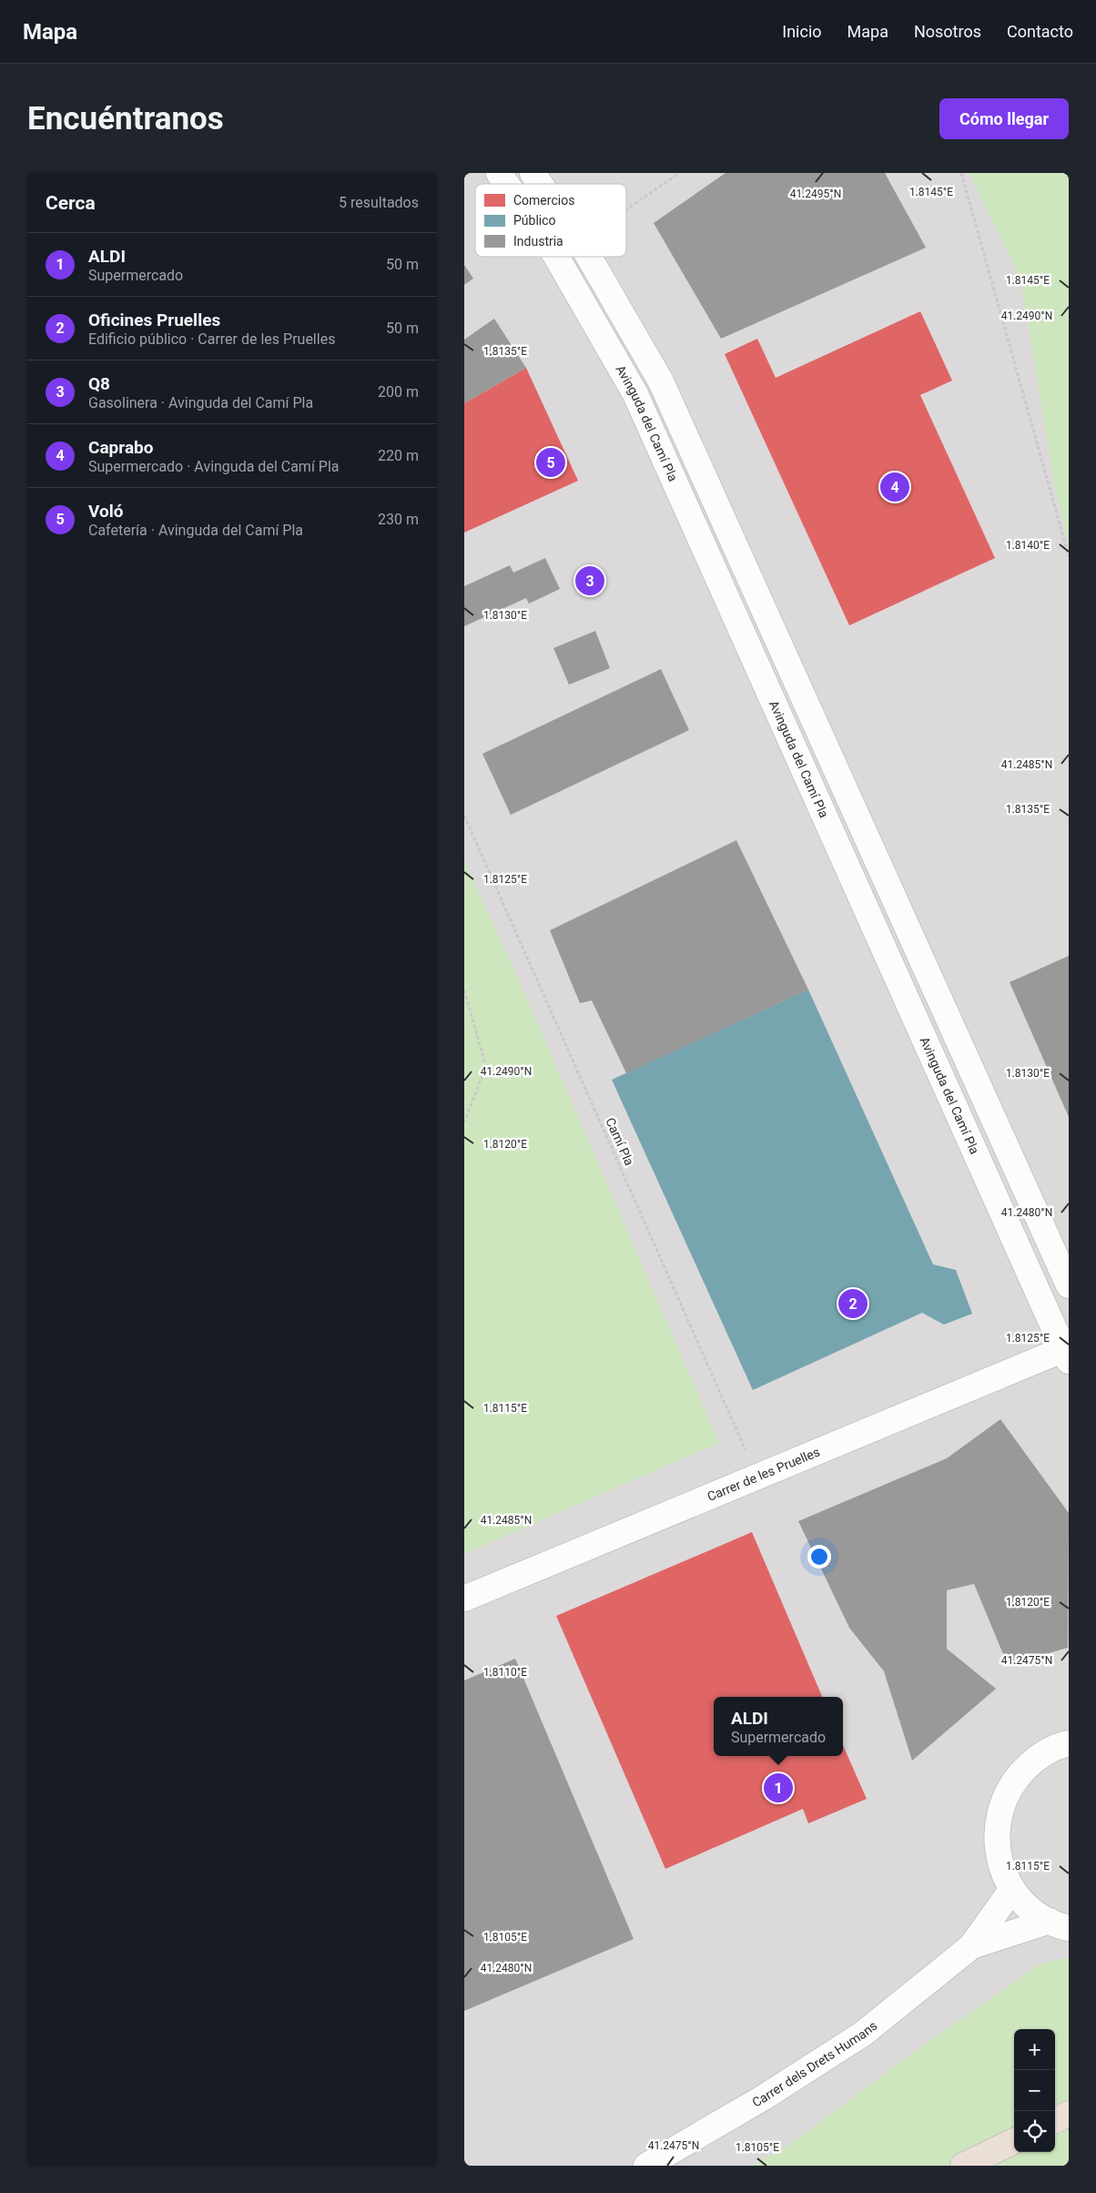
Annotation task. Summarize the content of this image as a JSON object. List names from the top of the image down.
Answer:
{
  "streets": {
    "street": ["Avinguda del Camí Pla", "Carrer de les Pruelles", "Carrer dels Drets Humans"],
    "path": ["Camí Pla"]
  },
  "crossings": [
    ["Avinguda del Camí Pla", "Carrer de les Pruelles"],
    ["Camí Pla", "Carrer de les Pruelles"]
  ],
  "legend": ["Comercios", "Público", "Industria"],
  "page": {
    "header": "Mapa",
    "nav": [
      "Inicio",
      "Mapa",
      "Nosotros",
      "Contacto"
    ],
    "buttons": "Cómo llegar",
    "title": "Encuéntranos",
    "heading": ["Cerca", "5 resultados"],
    "list": [
      {
        "mark": "1",
        "name": "ALDI",
        "note": "Supermercado",
        "value": "50 m"
      },
      {
        "mark": "2",
        "name": "Oficines Pruelles",
        "note": "Edificio público · Carrer de les Pruelles",
        "value": "50 m"
      },
      {
        "mark": "3",
        "name": "Q8",
        "note": "Gasolinera · Avinguda del Camí Pla",
        "value": "200 m"
      },
      {
        "mark": "4",
        "name": "Caprabo",
        "note": "Supermercado · Avinguda del Camí Pla",
        "value": "220 m"
      },
      {
        "mark": "5",
        "name": "Voló",
        "note": "Cafetería · Avinguda del Camí Pla",
        "value": "230 m"
      }
    ],
    "pins": [
      "5",
      "4",
      "3",
      "2",
      "1"
    ],
    "popup": ["ALDI", "Supermercado"],
    "map_buttons": ["+", "−"]
  },
  "coordinates": [
    "1.8145°E",
    "41.2495°N",
    "41.2490°N",
    "1.8135°E",
    "1.8140°E",
    "1.8130°E",
    "41.2485°N",
    "1.8125°E",
    "1.8120°E",
    "41.2480°N",
    "1.8115°E",
    "41.2475°N",
    "1.8110°E",
    "1.8105°E"
  ]
}
